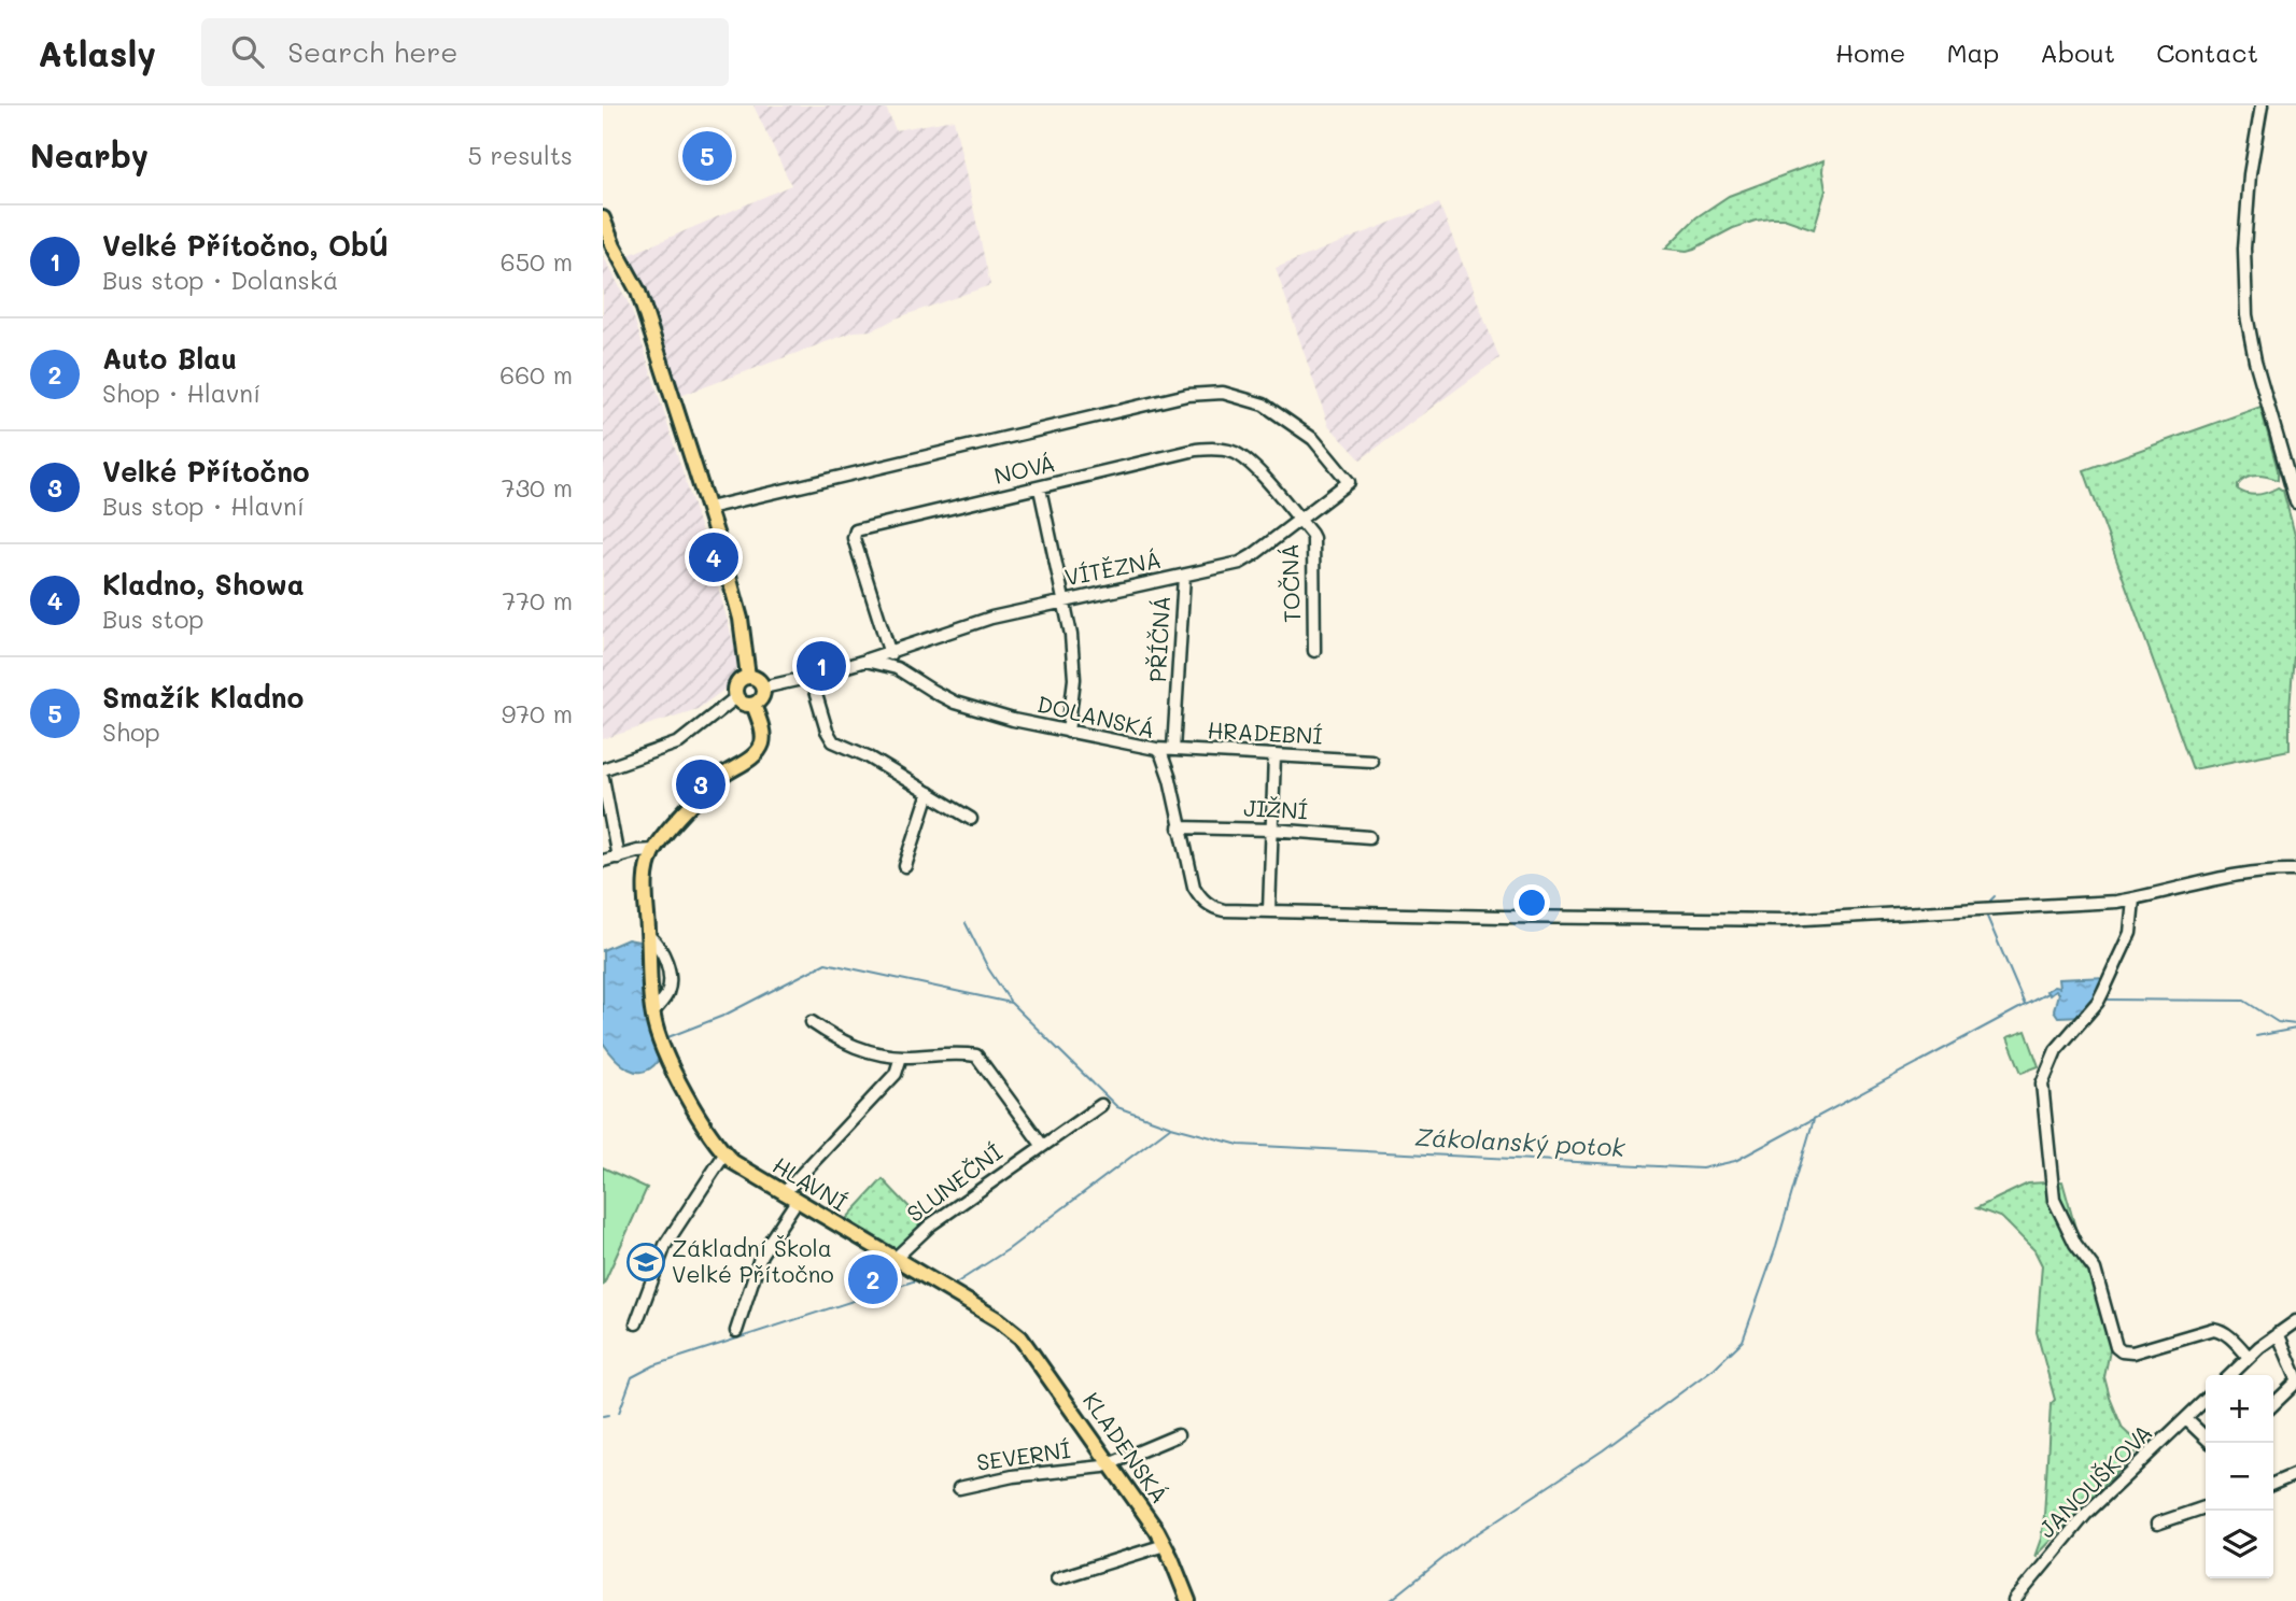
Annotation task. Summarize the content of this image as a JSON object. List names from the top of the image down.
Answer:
{
  "streets": {
    "main road": ["HLAVNÍ", "KLADENSKÁ"],
    "street": [
      "NOVÁ",
      "VÍTĚZNÁ",
      "TOČNÁ",
      "PŘÍČNÁ",
      "DOLANSKÁ",
      "HRADEBNÍ",
      "JIŽNÍ",
      "SLUNEČNÍ",
      "SEVERNÍ",
      "JANOUŠKOVA"
    ]
  },
  "crossings": [
    ["NOVÁ", "VÍTĚZNÁ"],
    ["NOVÁ", "TOČNÁ"],
    ["VÍTĚZNÁ", "TOČNÁ"],
    ["VÍTĚZNÁ", "PŘÍČNÁ"],
    ["VÍTĚZNÁ", "DOLANSKÁ"],
    ["PŘÍČNÁ", "HRADEBNÍ"],
    ["DOLANSKÁ", "HRADEBNÍ"],
    ["DOLANSKÁ", "JIŽNÍ"],
    ["DOLANSKÁ", "HLAVNÍ"],
    ["SLUNEČNÍ", "HLAVNÍ"],
    ["HLAVNÍ", "KLADENSKÁ"],
    ["KLADENSKÁ", "SEVERNÍ"]
  ],
  "water": ["Zákolanský potok"],
  "places": {
    "school or university": ["Základní Škola Velké Přítočno"]
  },
  "page": {
    "header": "Atlasly",
    "search": "Search here",
    "nav": [
      "Home",
      "Map",
      "About",
      "Contact"
    ],
    "heading": ["Nearby", "5 results"],
    "pins": [
      "5",
      "4",
      "1",
      "3",
      "2"
    ],
    "list": [
      {
        "mark": "1",
        "name": "Velké Přítočno, ObÚ",
        "note": "Bus stop · Dolanská",
        "value": "650 m"
      },
      {
        "mark": "2",
        "name": "Auto Blau",
        "note": "Shop · Hlavní",
        "value": "660 m"
      },
      {
        "mark": "3",
        "name": "Velké Přítočno",
        "note": "Bus stop · Hlavní",
        "value": "730 m"
      },
      {
        "mark": "4",
        "name": "Kladno, Showa",
        "note": "Bus stop",
        "value": "770 m"
      },
      {
        "mark": "5",
        "name": "Smažík Kladno",
        "note": "Shop",
        "value": "970 m"
      }
    ],
    "map_buttons": ["+", "−"]
  }
}
